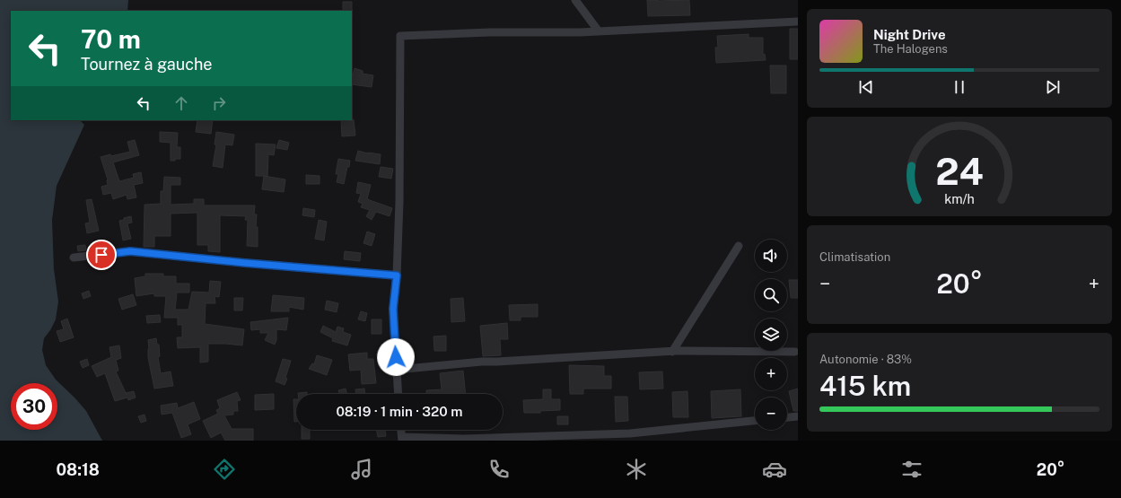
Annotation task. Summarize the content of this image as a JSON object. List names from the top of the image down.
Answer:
{
  "page": {
    "turn": ["70 m", "Tournez à gauche"],
    "song": ["Night Drive", "The Halogens"],
    "tile": [
      "Climatisation",
      ["Autonomie · 83%", "415 km"]
    ],
    "map_buttons": ["+", "−"],
    "heat": ["−", "20°", "+"],
    "limit": "30",
    "trip": "08:19 · 1 min · 320 m",
    "tabs": ["08:18", "20°"],
    "gauge": ["24", "km/h"]
  }
}
